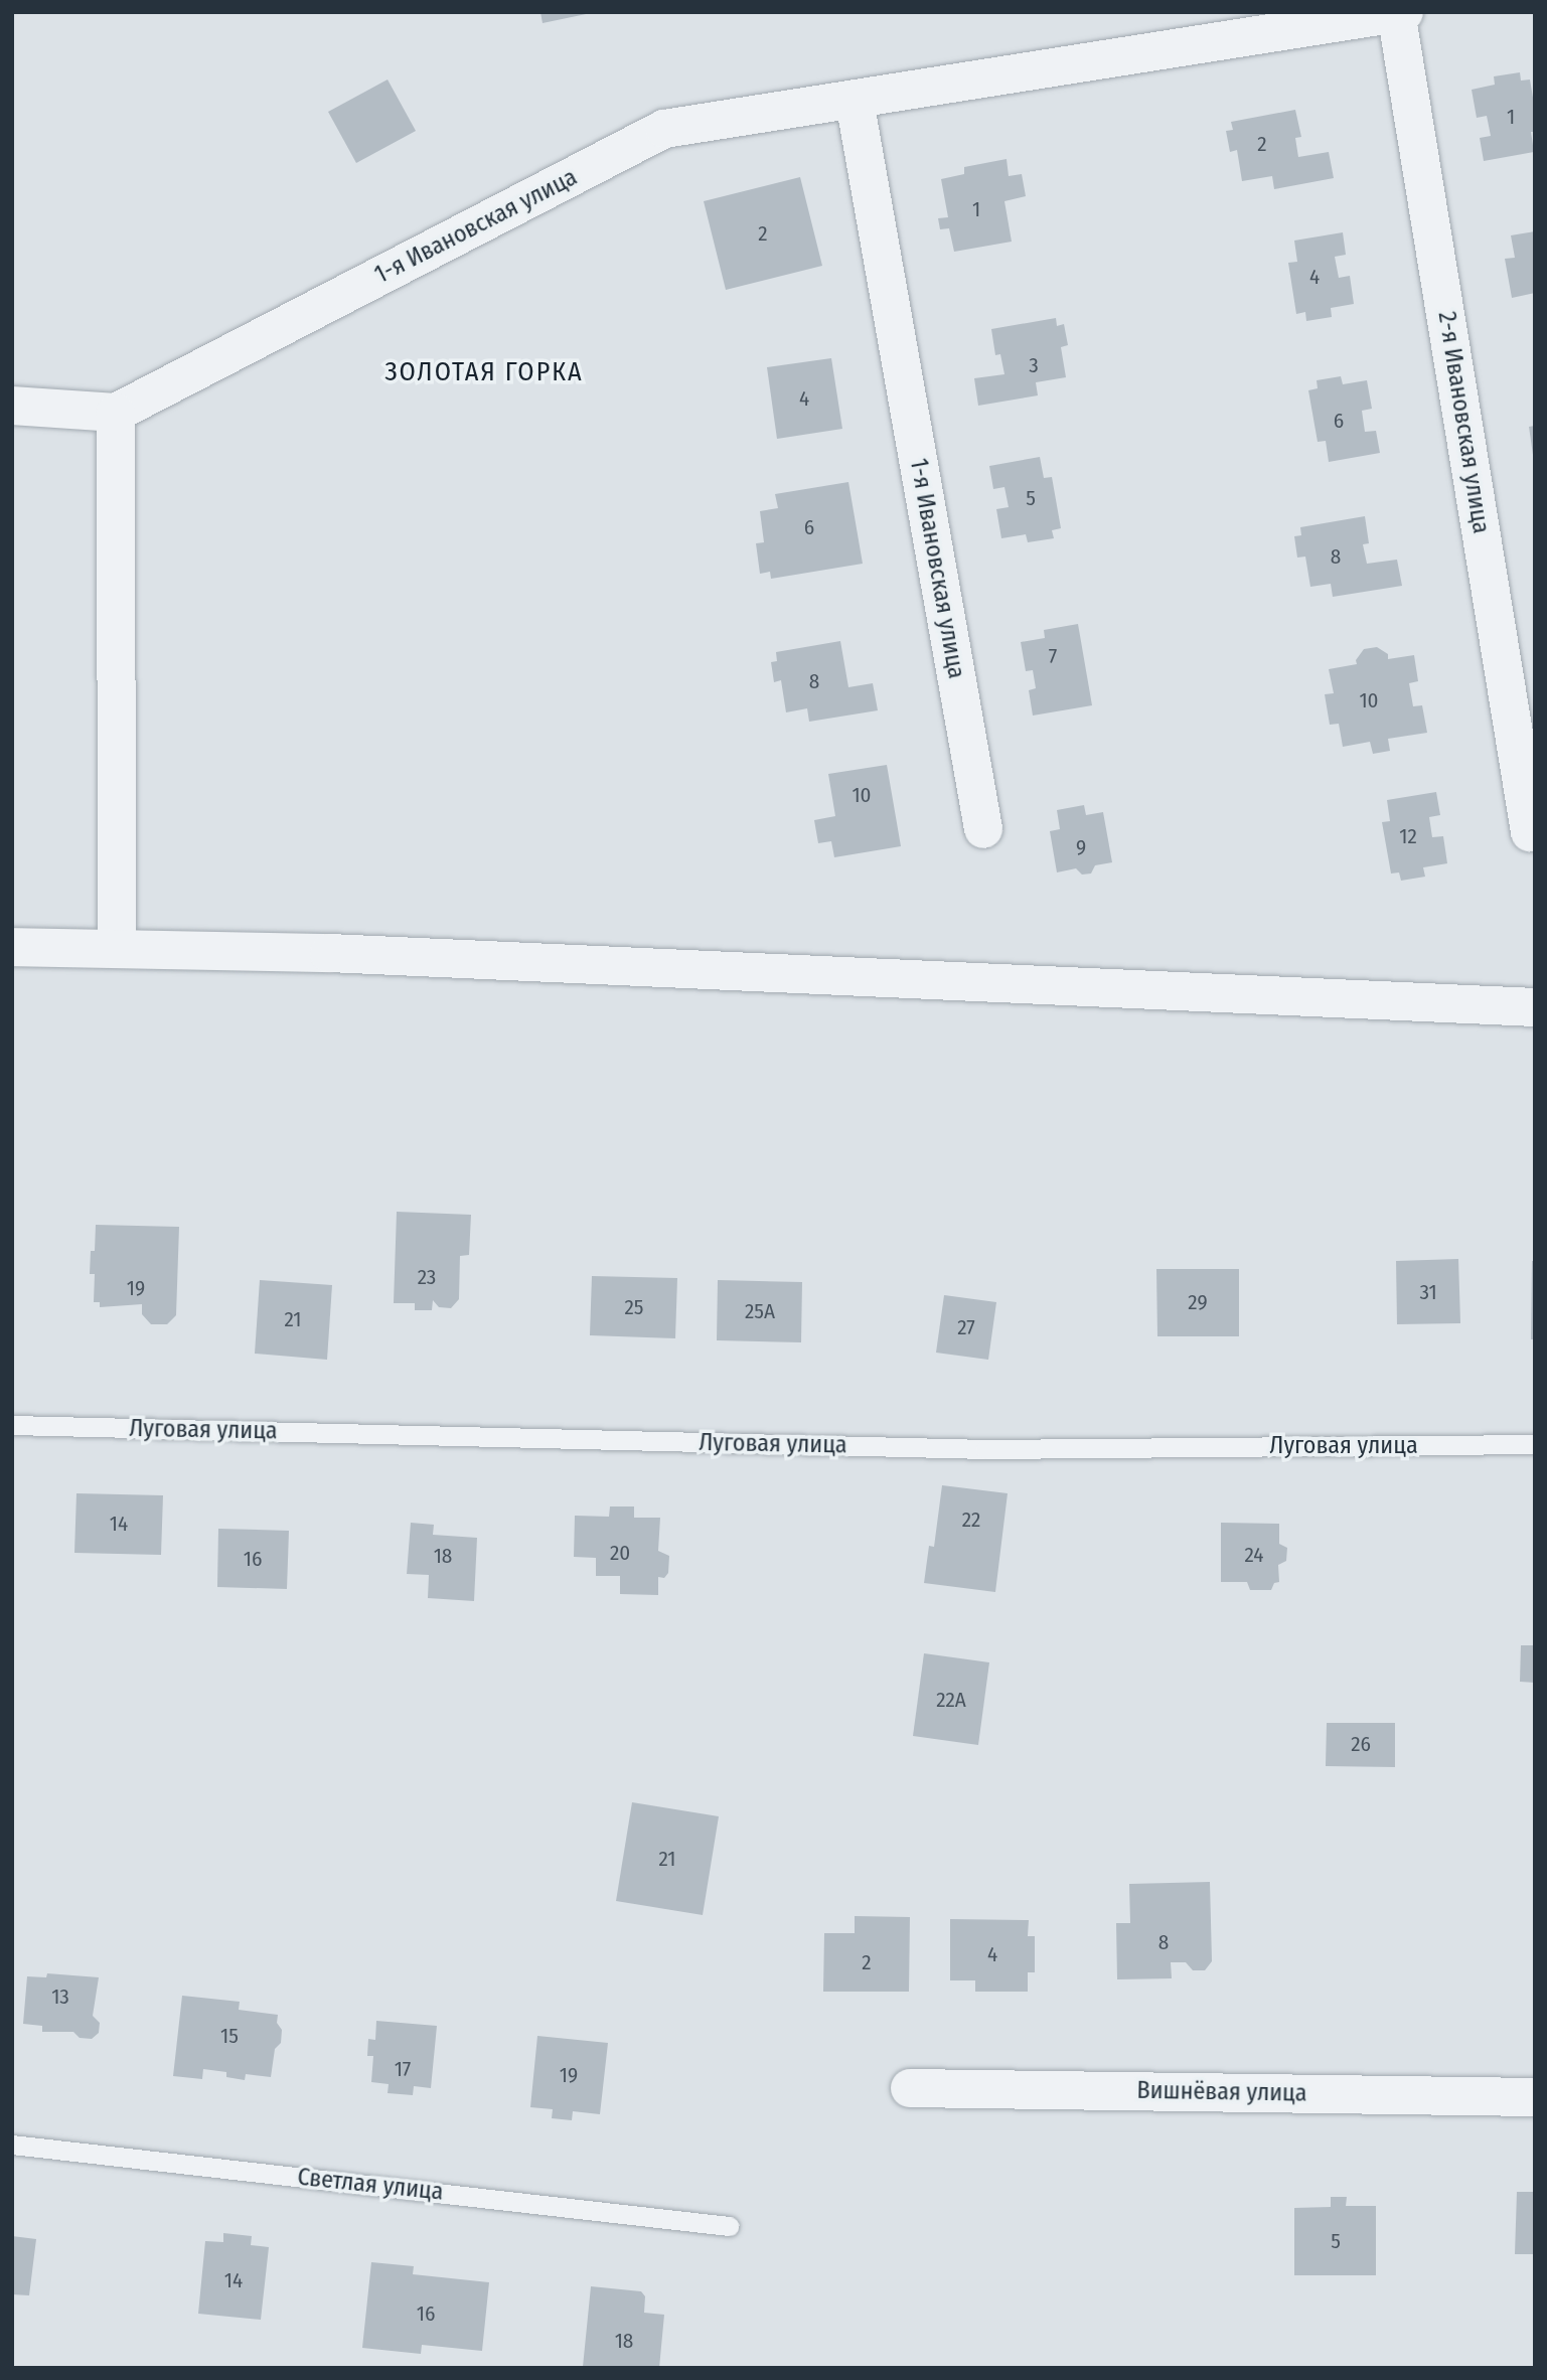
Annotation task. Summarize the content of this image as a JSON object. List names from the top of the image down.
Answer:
{
  "streets": {
    "street": ["1-я Ивановская улица", "2-я Ивановская улица", "Вишнёвая улица"],
    "lane": ["Луговая улица", "Светлая улица"]
  },
  "crossings": [
    ["1-я Ивановская улица", "2-я Ивановская улица"]
  ],
  "districts": ["ЗОЛОТАЯ ГОРКА"],
  "house_numbers": [
    "1",
    "2",
    "1",
    "2",
    "4",
    "3",
    "4",
    "6",
    "5",
    "6",
    "8",
    "7",
    "8",
    "10",
    "10",
    "12",
    "9",
    "23",
    "19",
    "31",
    "29",
    "25",
    "25А",
    "21",
    "27",
    "22",
    "14",
    "20",
    "24",
    "18",
    "16",
    "22А",
    "26",
    "21",
    "8",
    "4",
    "2",
    "13",
    "15",
    "17",
    "19",
    "5",
    "14",
    "16",
    "18"
  ]
}
